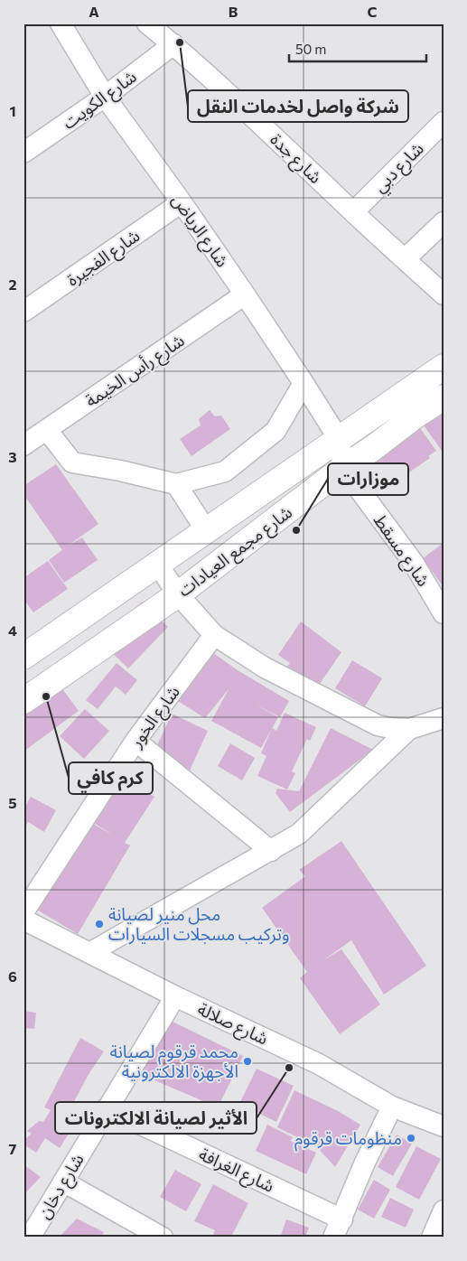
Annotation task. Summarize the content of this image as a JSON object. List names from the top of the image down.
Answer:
{
  "streets": {
    "main road": ["شارع مجمع العيادات"],
    "street": [
      "شارع الكويت",
      "شارع جدة",
      "شارع دبي",
      "شارع الرياض",
      "شارع الفجيرة",
      "شارع رأس الخيمة",
      "شارع مسقط",
      "شارع الخور",
      "شارع صلالة",
      "شارع الغرافة",
      "شارع دخان"
    ]
  },
  "crossings": [
    ["شارع الكويت", "شارع جدة"],
    ["شارع الكويت", "شارع الرياض"],
    ["شارع جدة", "شارع دبي"],
    ["شارع الرياض", "شارع الفجيرة"],
    ["شارع الرياض", "شارع رأس الخيمة"],
    ["شارع الرياض", "شارع مسقط"],
    ["شارع الرياض", "شارع مجمع العيادات"],
    ["شارع مسقط", "شارع مجمع العيادات"],
    ["شارع صلالة", "شارع دخان"],
    ["شارع الغرافة", "شارع دخان"]
  ],
  "places": [
    "شركة واصل لخدمات النقل",
    "موزارات",
    "كرم كافي",
    "محل منير لصيانة وتركيب مسجلات السيارات",
    "محمد قرقوم لصيانة الأجهزة الالكترونية",
    "الأثير لصيانة الالكترونات",
    "منظومات قرقوم"
  ],
  "scale_bar": "50 m",
  "grid": {
    "columns": ["A", "B", "C"],
    "rows": [
      "1",
      "2",
      "3",
      "4",
      "5",
      "6",
      "7"
    ]
  }
}
